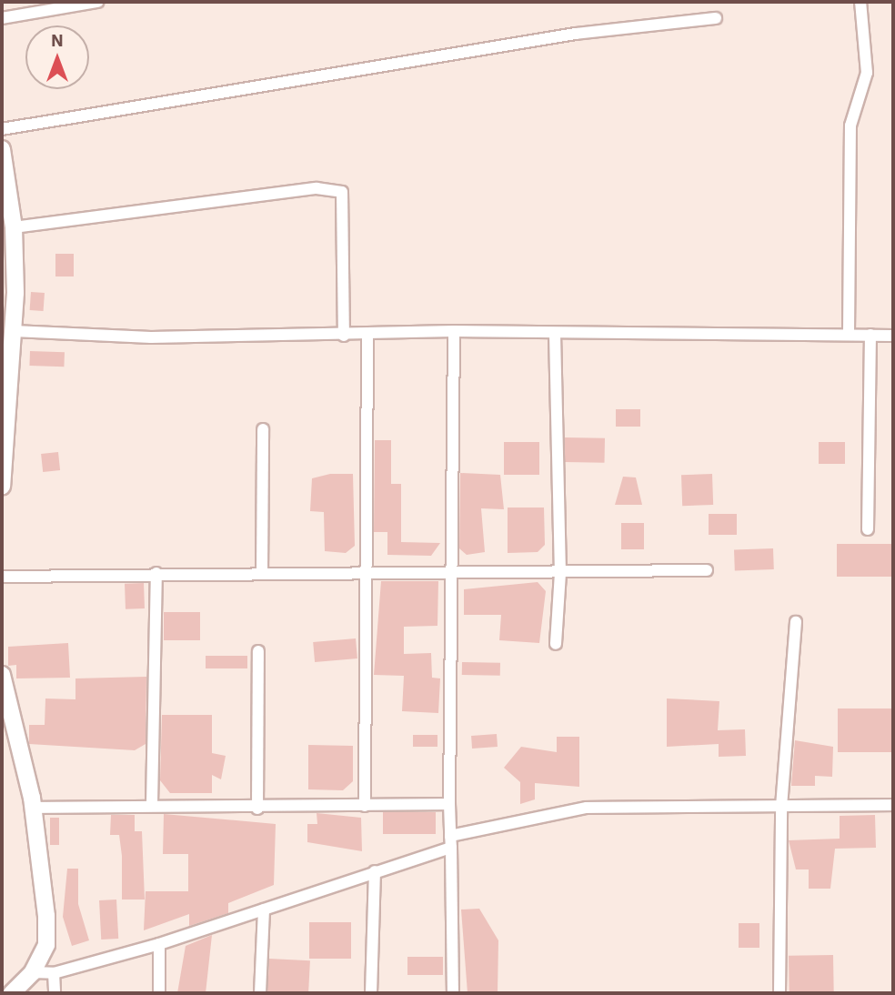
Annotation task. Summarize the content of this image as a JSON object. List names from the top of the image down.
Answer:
{
  "north": "top"
}
